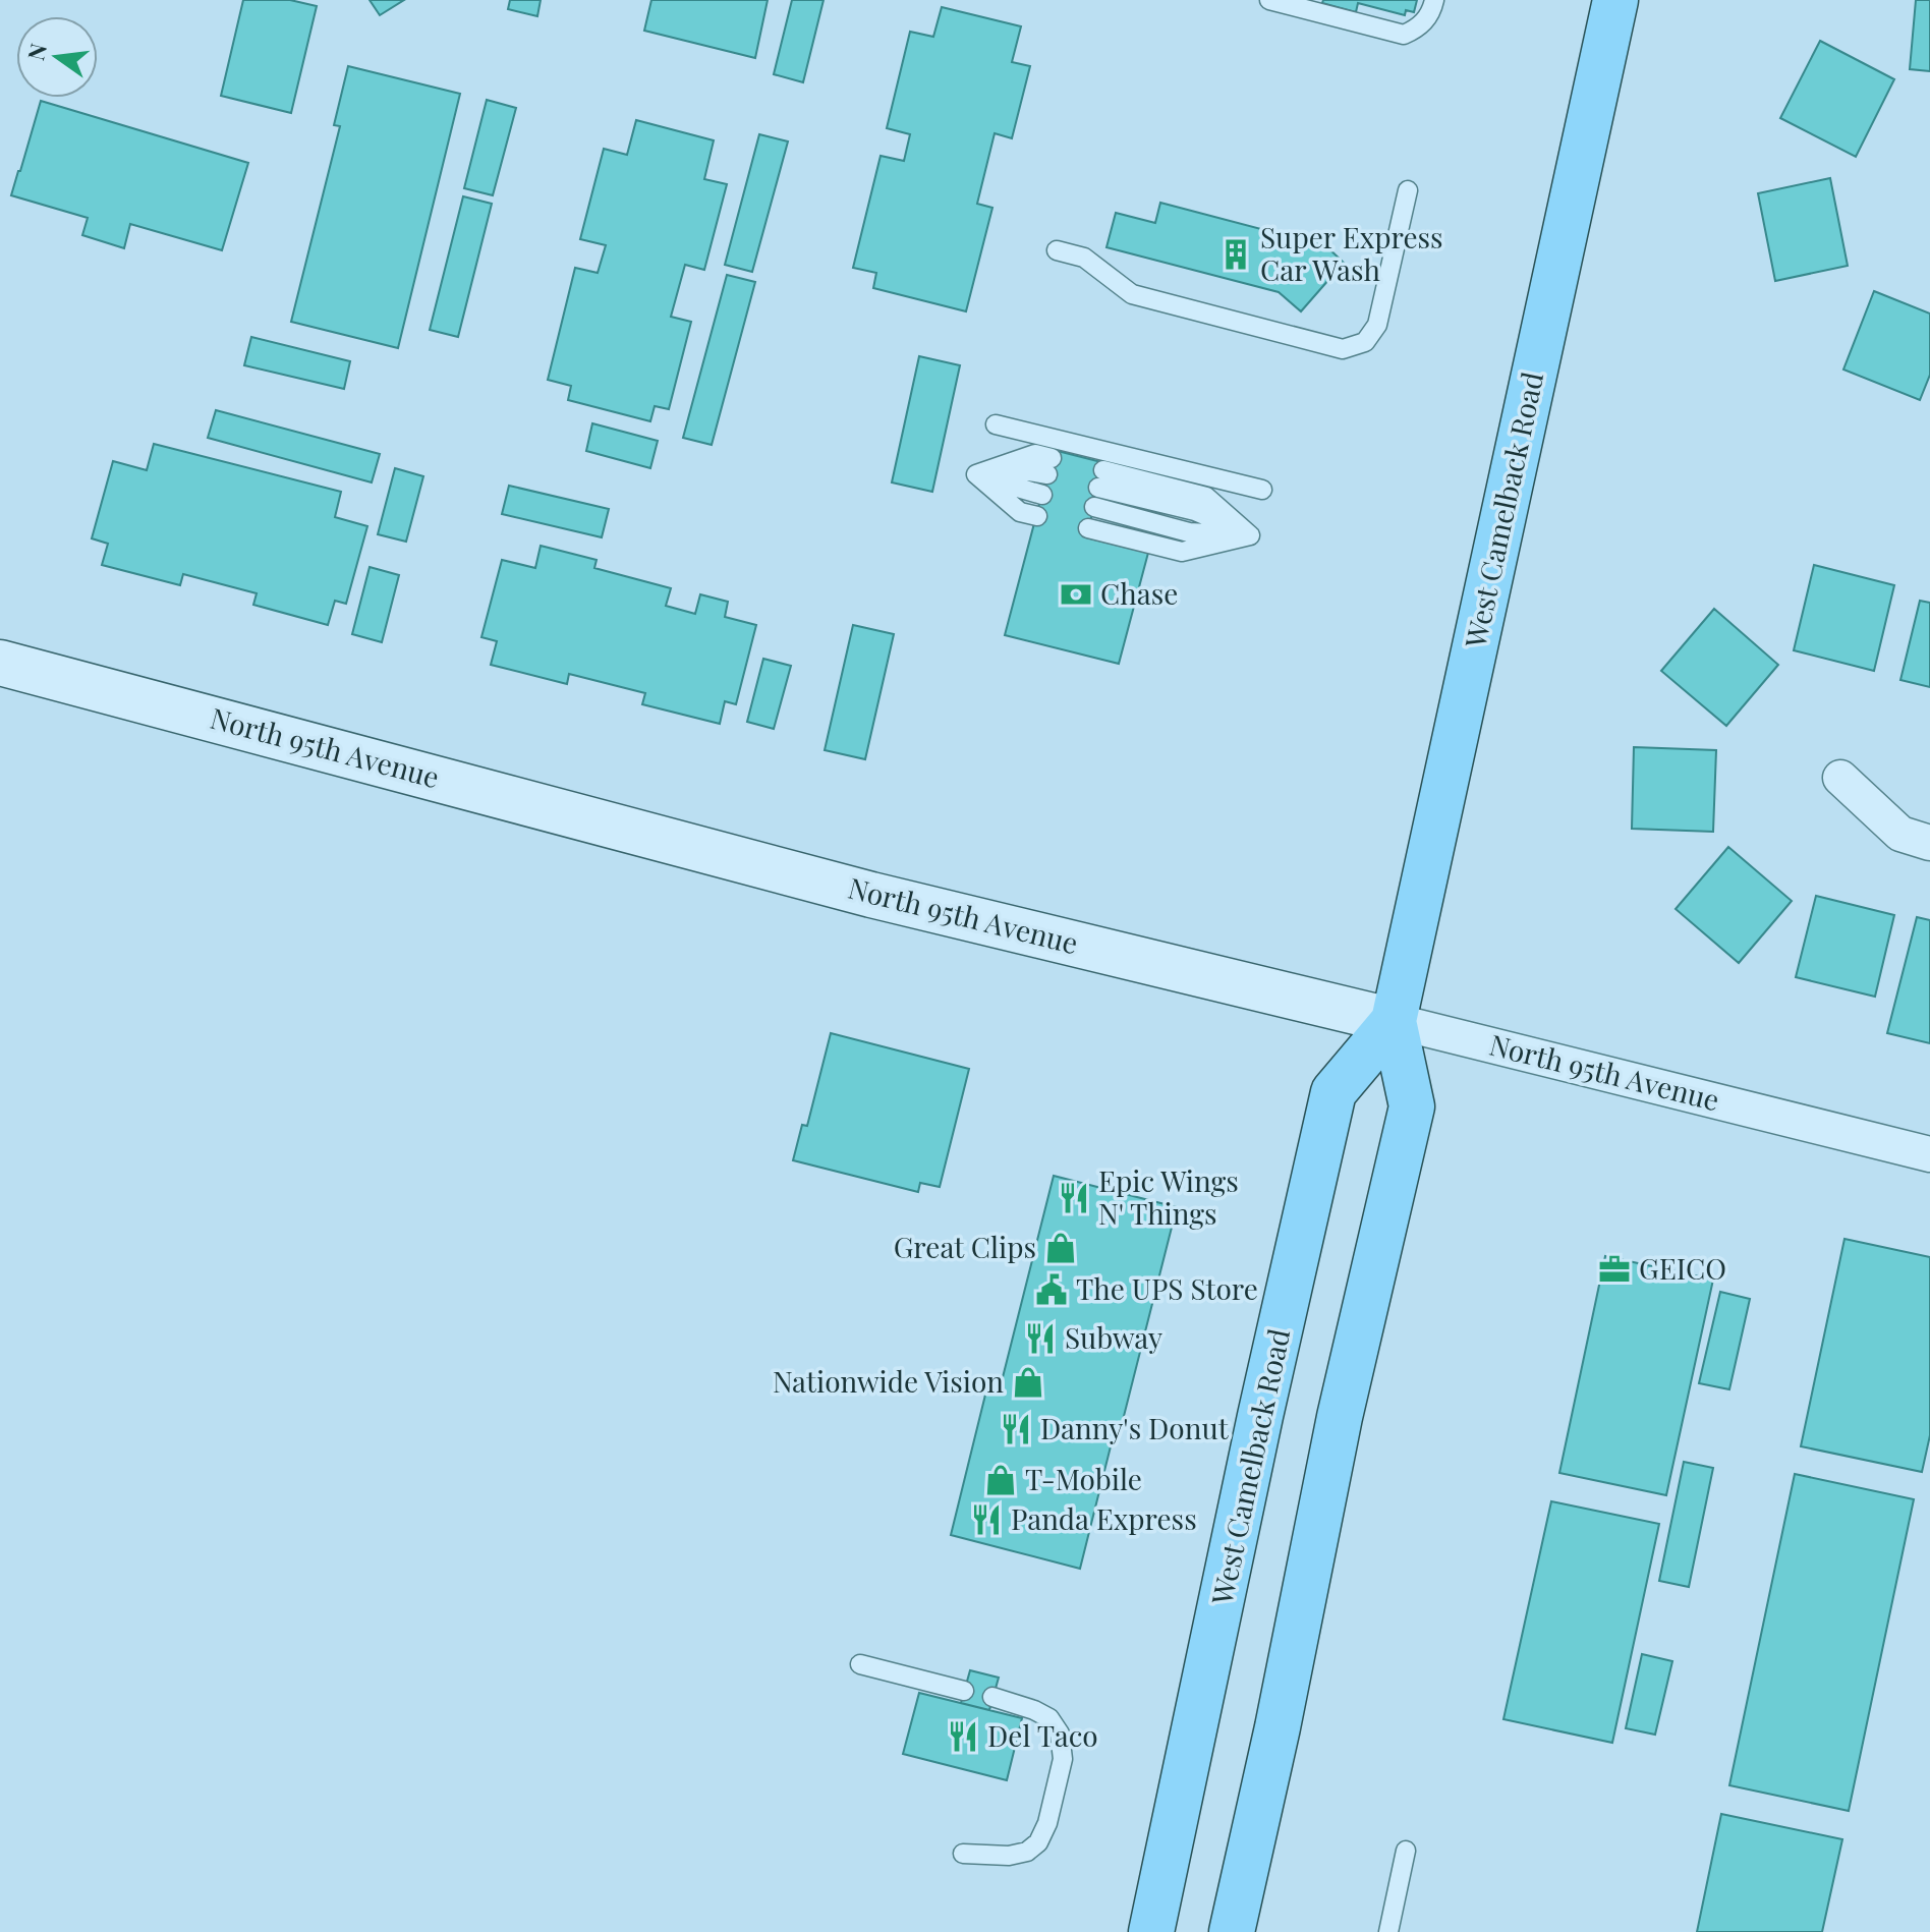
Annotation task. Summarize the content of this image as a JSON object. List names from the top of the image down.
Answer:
{
  "streets": {
    "main road": ["West Camelback Road"],
    "street": ["North 95th Avenue"]
  },
  "crossings": [
    ["West Camelback Road", "North 95th Avenue"]
  ],
  "places": {
    "building": ["Super Express Car Wash"],
    "bank": ["Chase"],
    "restaurant": [
      "Epic Wings N' Things",
      "Subway",
      "Danny's Donut",
      "Panda Express",
      "Del Taco"
    ],
    "shop": ["Great Clips", "Nationwide Vision", "T-Mobile"],
    "office": ["GEICO"],
    "public building": ["The UPS Store"]
  },
  "north": "left"
}
